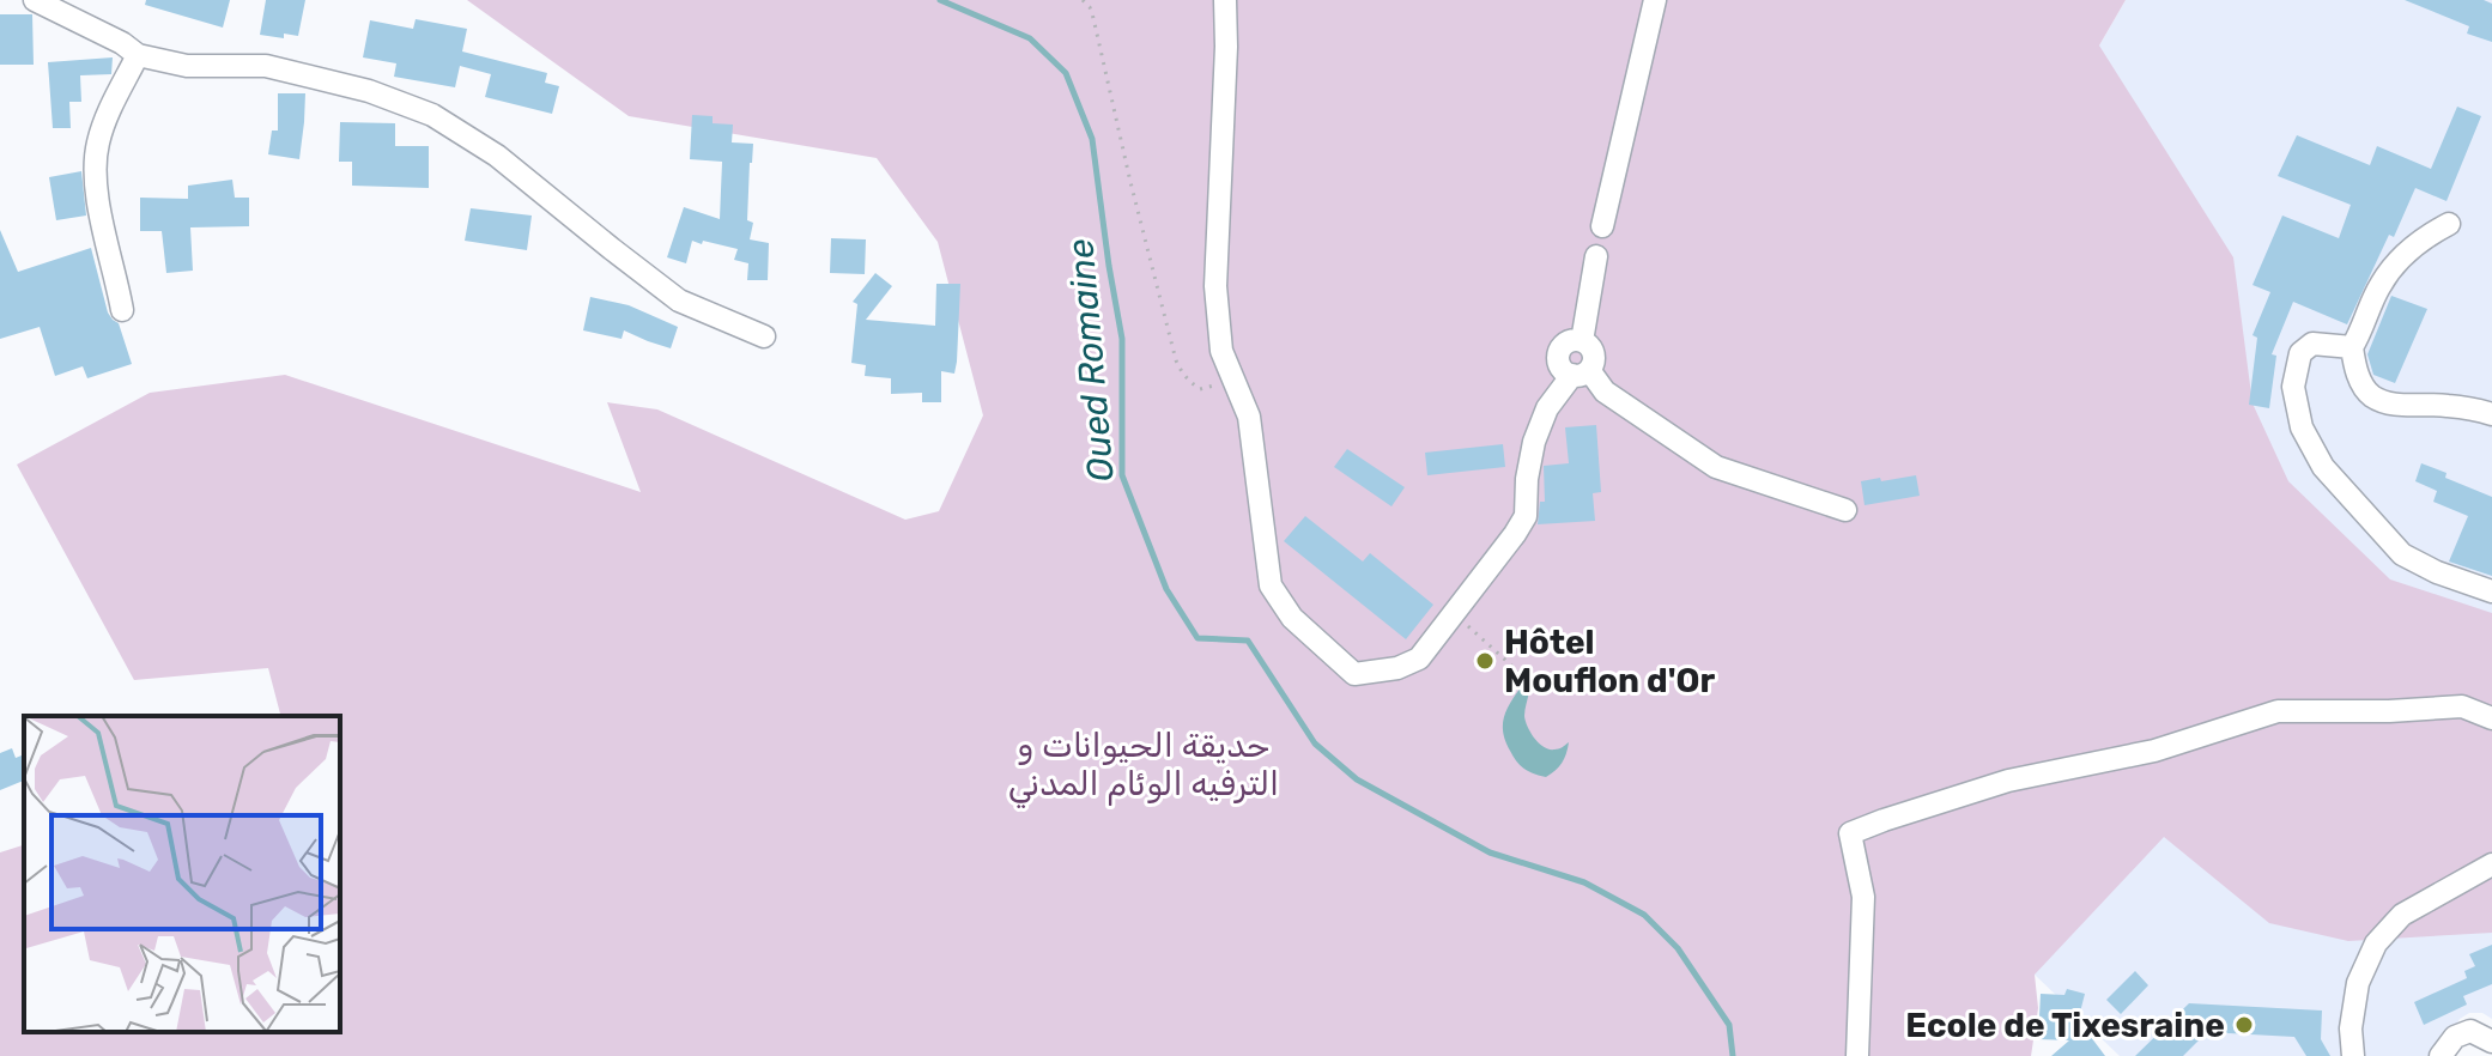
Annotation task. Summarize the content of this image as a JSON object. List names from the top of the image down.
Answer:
{
  "water": ["Oued Romaine"],
  "parks": ["حديقة الحيوانات و الترفيه الوئام المدني"],
  "places": ["Hôtel Mouflon d'Or", "Ecole de Tixesraine"]
}
